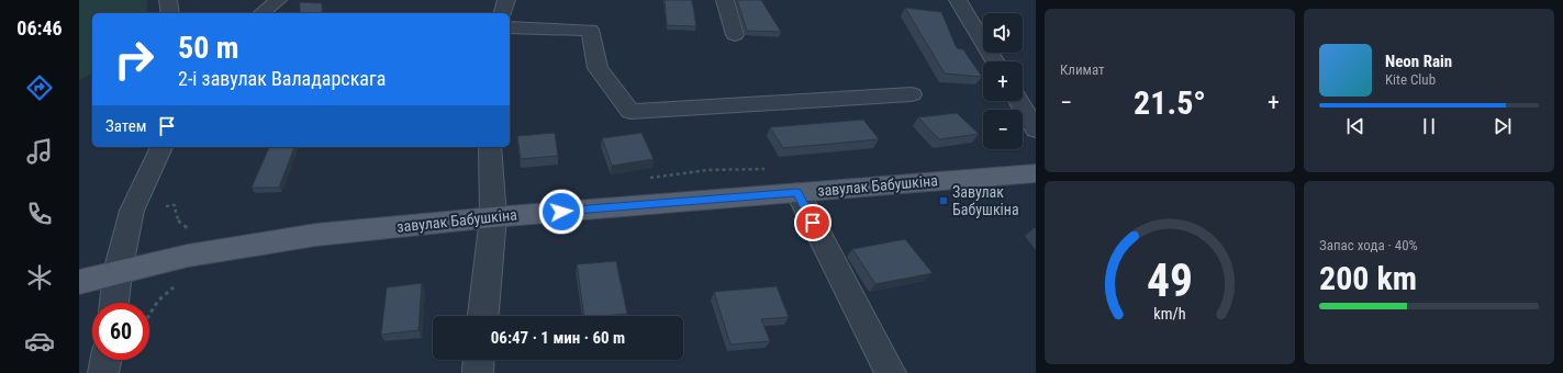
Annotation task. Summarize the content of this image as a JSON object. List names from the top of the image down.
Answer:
{
  "streets": {
    "main road": ["завулак Бабушкіна"]
  },
  "places": {
    "transit": ["Завулак Бабушкіна"]
  },
  "page": {
    "tabs": "06:46",
    "tile": [
      "Климат",
      ["Запас хода · 40%", "200 km"]
    ],
    "map_buttons": ["+", "−"],
    "turn": ["50 m", "2-і завулак Валадарскага"],
    "song": ["Neon Rain", "Kite Club"],
    "heat": ["−", "21.5°", "+"],
    "then": "Затем",
    "limit": "60",
    "trip": "06:47 · 1 мин · 60 m",
    "gauge": ["49", "km/h"]
  }
}
